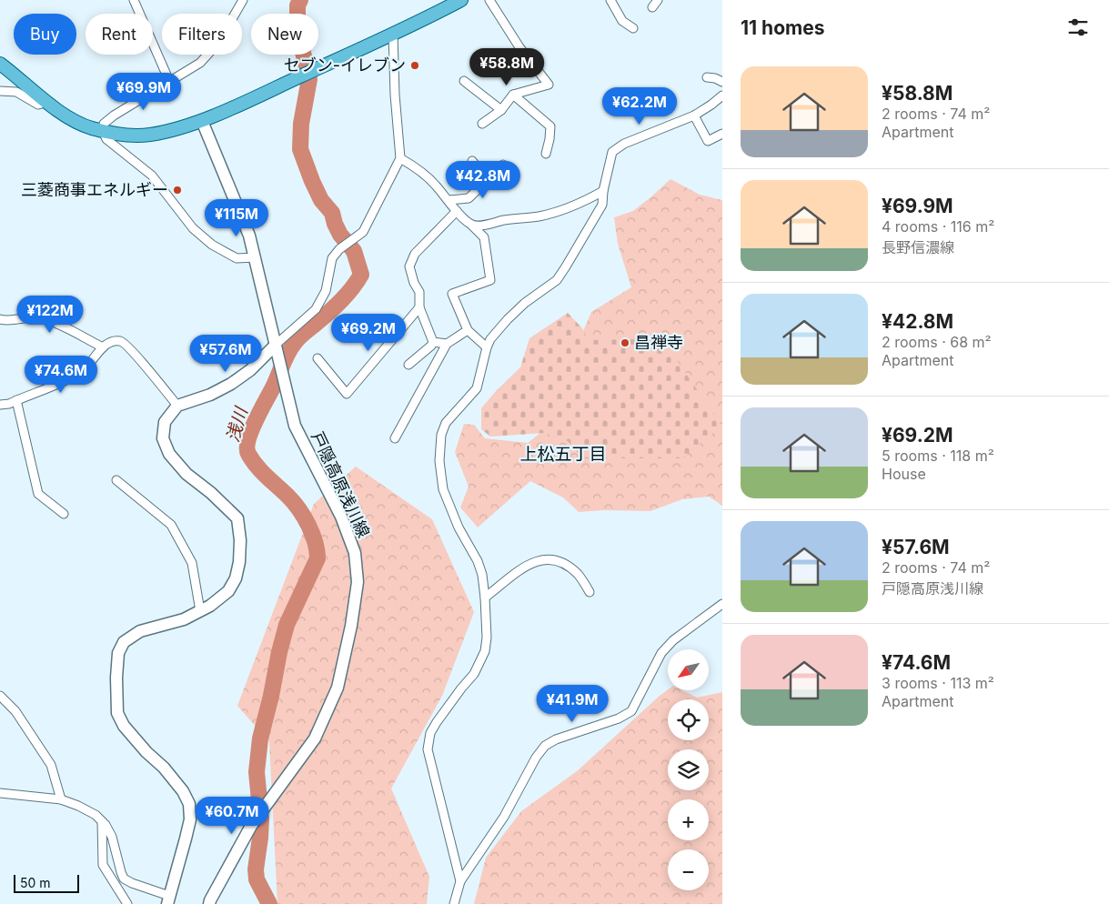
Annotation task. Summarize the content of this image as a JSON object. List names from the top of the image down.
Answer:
{
  "streets": {
    "main road": ["戸隠高原浅川線"]
  },
  "districts": ["上松五丁目"],
  "water": ["浅川"],
  "places": ["セブン-イレブン", "三菱商事エネルギー", "昌禅寺"],
  "scale_bar": "50 m",
  "north": "bottom left",
  "page": {
    "heading": "11 homes",
    "chip": [
      "Buy",
      "Rent",
      "Filters",
      "New"
    ],
    "price": [
      "¥58.8M",
      "¥69.9M",
      "¥62.2M",
      "¥42.8M",
      "¥115M",
      "¥122M",
      "¥69.2M",
      "¥57.6M",
      "¥74.6M",
      "¥41.9M",
      "¥60.7M"
    ],
    "list": [
      {
        "name": "¥58.8M",
        "note": "2 rooms · 74 m² · Apartment"
      },
      {
        "name": "¥69.9M",
        "note": "4 rooms · 116 m² · 長野信濃線"
      },
      {
        "name": "¥42.8M",
        "note": "2 rooms · 68 m² · Apartment"
      },
      {
        "name": "¥69.2M",
        "note": "5 rooms · 118 m² · House"
      },
      {
        "name": "¥57.6M",
        "note": "2 rooms · 74 m² · 戸隠高原浅川線"
      },
      {
        "name": "¥74.6M",
        "note": "3 rooms · 113 m² · Apartment"
      }
    ],
    "map_buttons": ["+", "−"],
    "scale": "50 m"
  }
}
